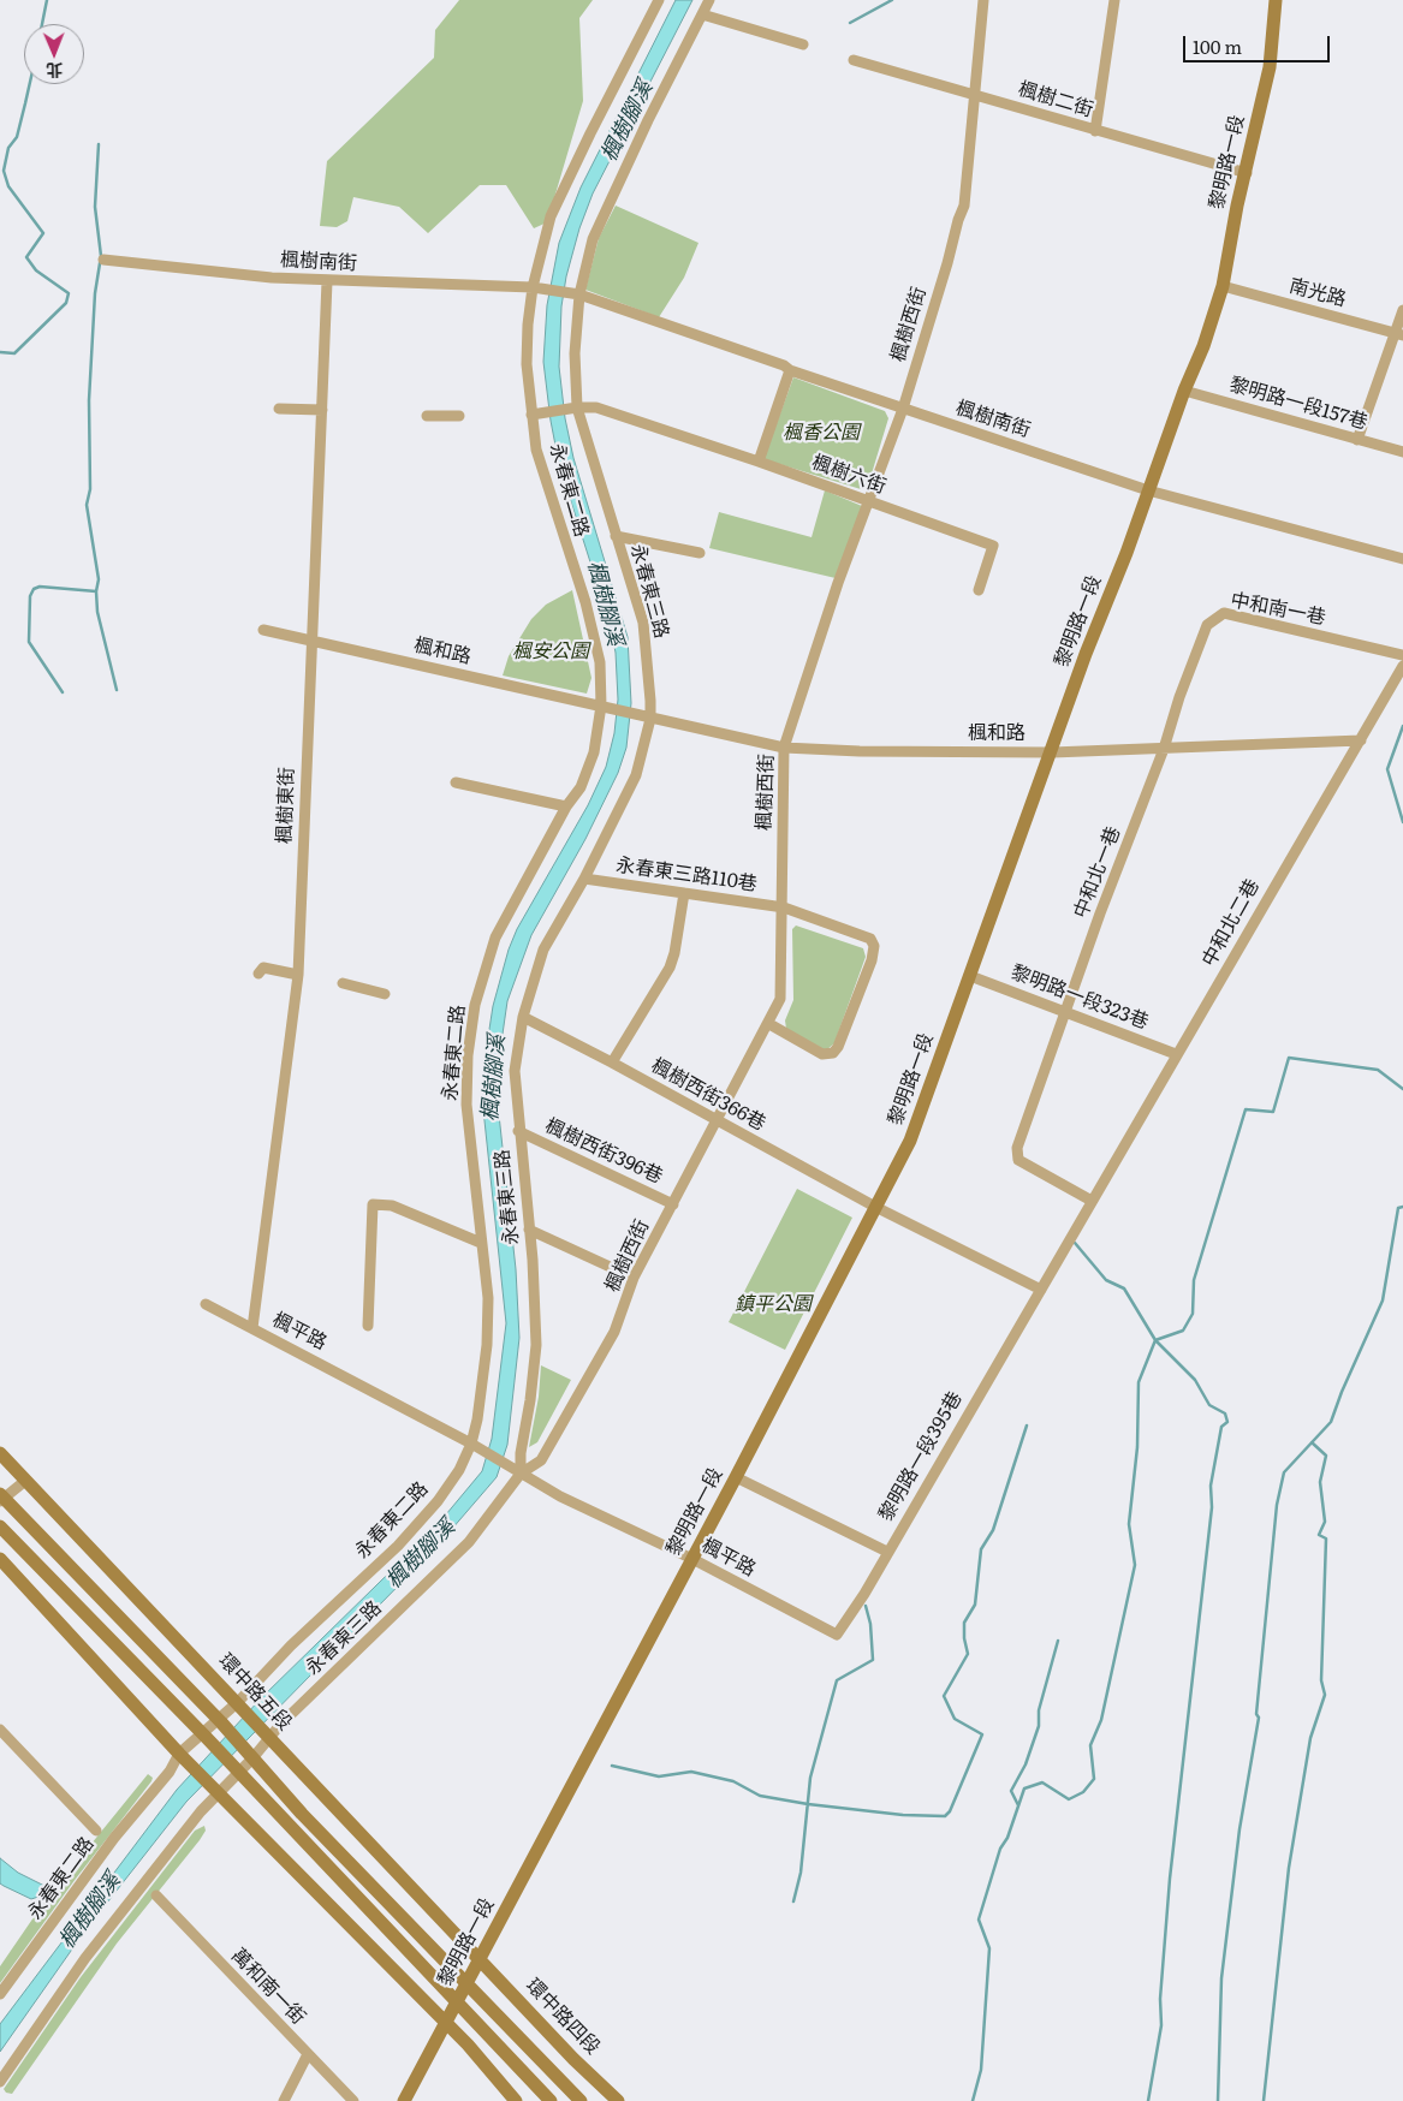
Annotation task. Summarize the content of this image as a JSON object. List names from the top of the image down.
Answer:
{
  "streets": {
    "street": [
      "楓樹二街",
      "黎明路一段",
      "楓樹南街",
      "南光路",
      "楓樹西街",
      "黎明路一段157巷",
      "楓樹六街",
      "永春東二路",
      "永春東三路",
      "中和南一巷",
      "楓和路",
      "楓樹東街",
      "中和北一巷",
      "永春東三路110巷",
      "中和北二巷",
      "黎明路一段323巷",
      "楓樹西街366巷",
      "楓樹西街396巷",
      "楓平路",
      "黎明路一段395巷",
      "環中路五段",
      "萬和南一街",
      "環中路四段"
    ]
  },
  "crossings": [
    ["楓樹二街", "黎明路一段"],
    ["楓樹二街", "楓樹西街"],
    ["黎明路一段", "楓樹南街"],
    ["黎明路一段", "南光路"],
    ["黎明路一段", "黎明路一段157巷"],
    ["黎明路一段", "楓和路"],
    ["黎明路一段", "黎明路一段323巷"],
    ["黎明路一段", "楓樹西街366巷"],
    ["黎明路一段", "楓平路"],
    ["黎明路一段", "環中路五段"],
    ["黎明路一段", "環中路四段"],
    ["楓樹南街", "楓樹西街"],
    ["楓樹南街", "永春東二路"],
    ["楓樹南街", "永春東三路"],
    ["楓樹南街", "楓樹東街"],
    ["楓樹西街", "楓樹六街"],
    ["楓樹西街", "永春東三路"],
    ["楓樹西街", "楓和路"],
    ["楓樹西街", "永春東三路110巷"],
    ["楓樹西街", "楓樹西街366巷"],
    ["楓樹西街", "楓樹西街396巷"],
    ["楓樹西街", "楓平路"],
    ["楓樹六街", "永春東三路"],
    ["永春東二路", "楓和路"],
    ["永春東二路", "楓平路"],
    ["永春東二路", "環中路五段"],
    ["永春東三路", "楓和路"],
    ["永春東三路", "永春東三路110巷"],
    ["永春東三路", "楓樹西街366巷"],
    ["永春東三路", "楓樹西街396巷"],
    ["永春東三路", "楓平路"],
    ["永春東三路", "環中路五段"],
    ["中和南一巷", "楓和路"],
    ["中和南一巷", "中和北一巷"],
    ["楓和路", "楓樹東街"],
    ["楓和路", "中和北一巷"],
    ["楓和路", "中和北二巷"],
    ["楓樹東街", "楓平路"],
    ["中和北一巷", "中和北二巷"],
    ["中和北一巷", "黎明路一段323巷"],
    ["中和北一巷", "黎明路一段395巷"],
    ["中和北二巷", "黎明路一段323巷"],
    ["中和北二巷", "黎明路一段395巷"],
    ["楓平路", "黎明路一段395巷"],
    ["環中路五段", "環中路四段"]
  ],
  "water": ["楓樹腳溪"],
  "parks": ["楓香公園", "楓安公園", "鎮平公園"],
  "scale_bar": "100 m",
  "north": "bottom"
}
